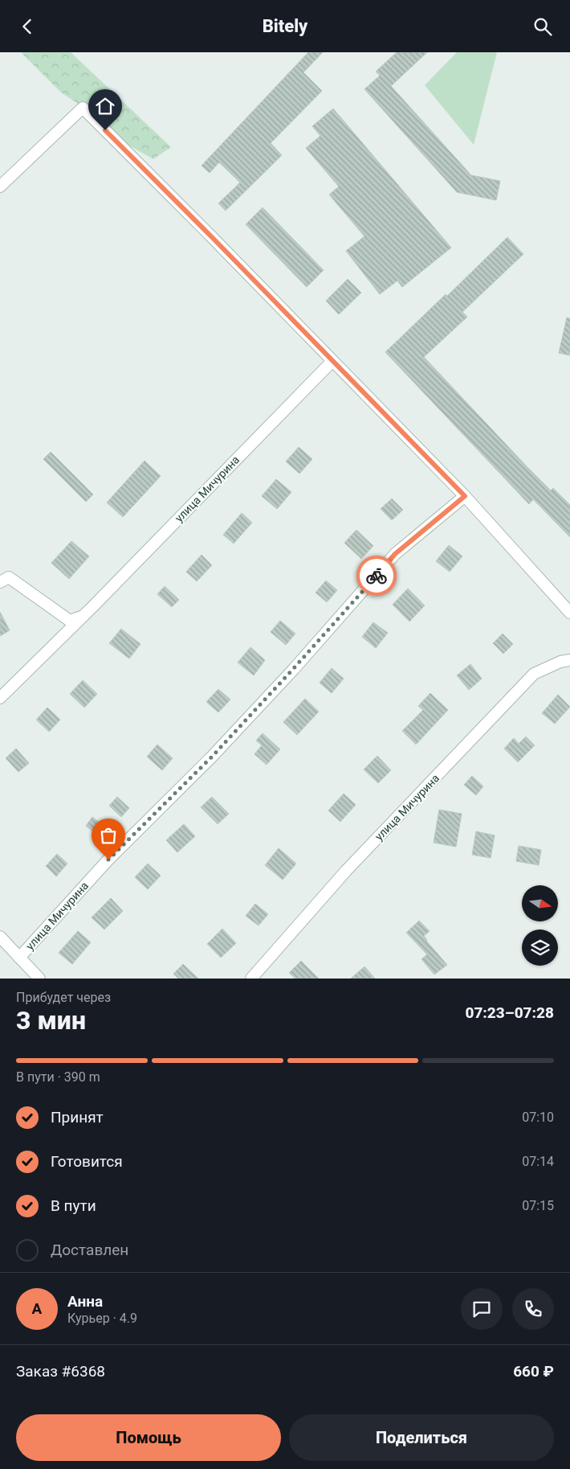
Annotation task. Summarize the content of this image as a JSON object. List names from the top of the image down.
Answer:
{
  "streets": {
    "street": ["улица Мичурина"]
  },
  "north": "right",
  "page": {
    "header": "Bitely",
    "heading": ["3 мин", "Прибудет через", "07:23–07:28"],
    "panel": [
      "Анна",
      "Курьер · 4.9",
      "Заказ #6368",
      "660 ₽"
    ],
    "bar": "В пути · 390 m",
    "list": [
      ["Принят", "07:10"],
      ["Готовится", "07:14"],
      ["В пути", "07:15"],
      "Доставлен"
    ],
    "round": "А",
    "buttons": ["Помощь", "Поделиться"]
  }
}
